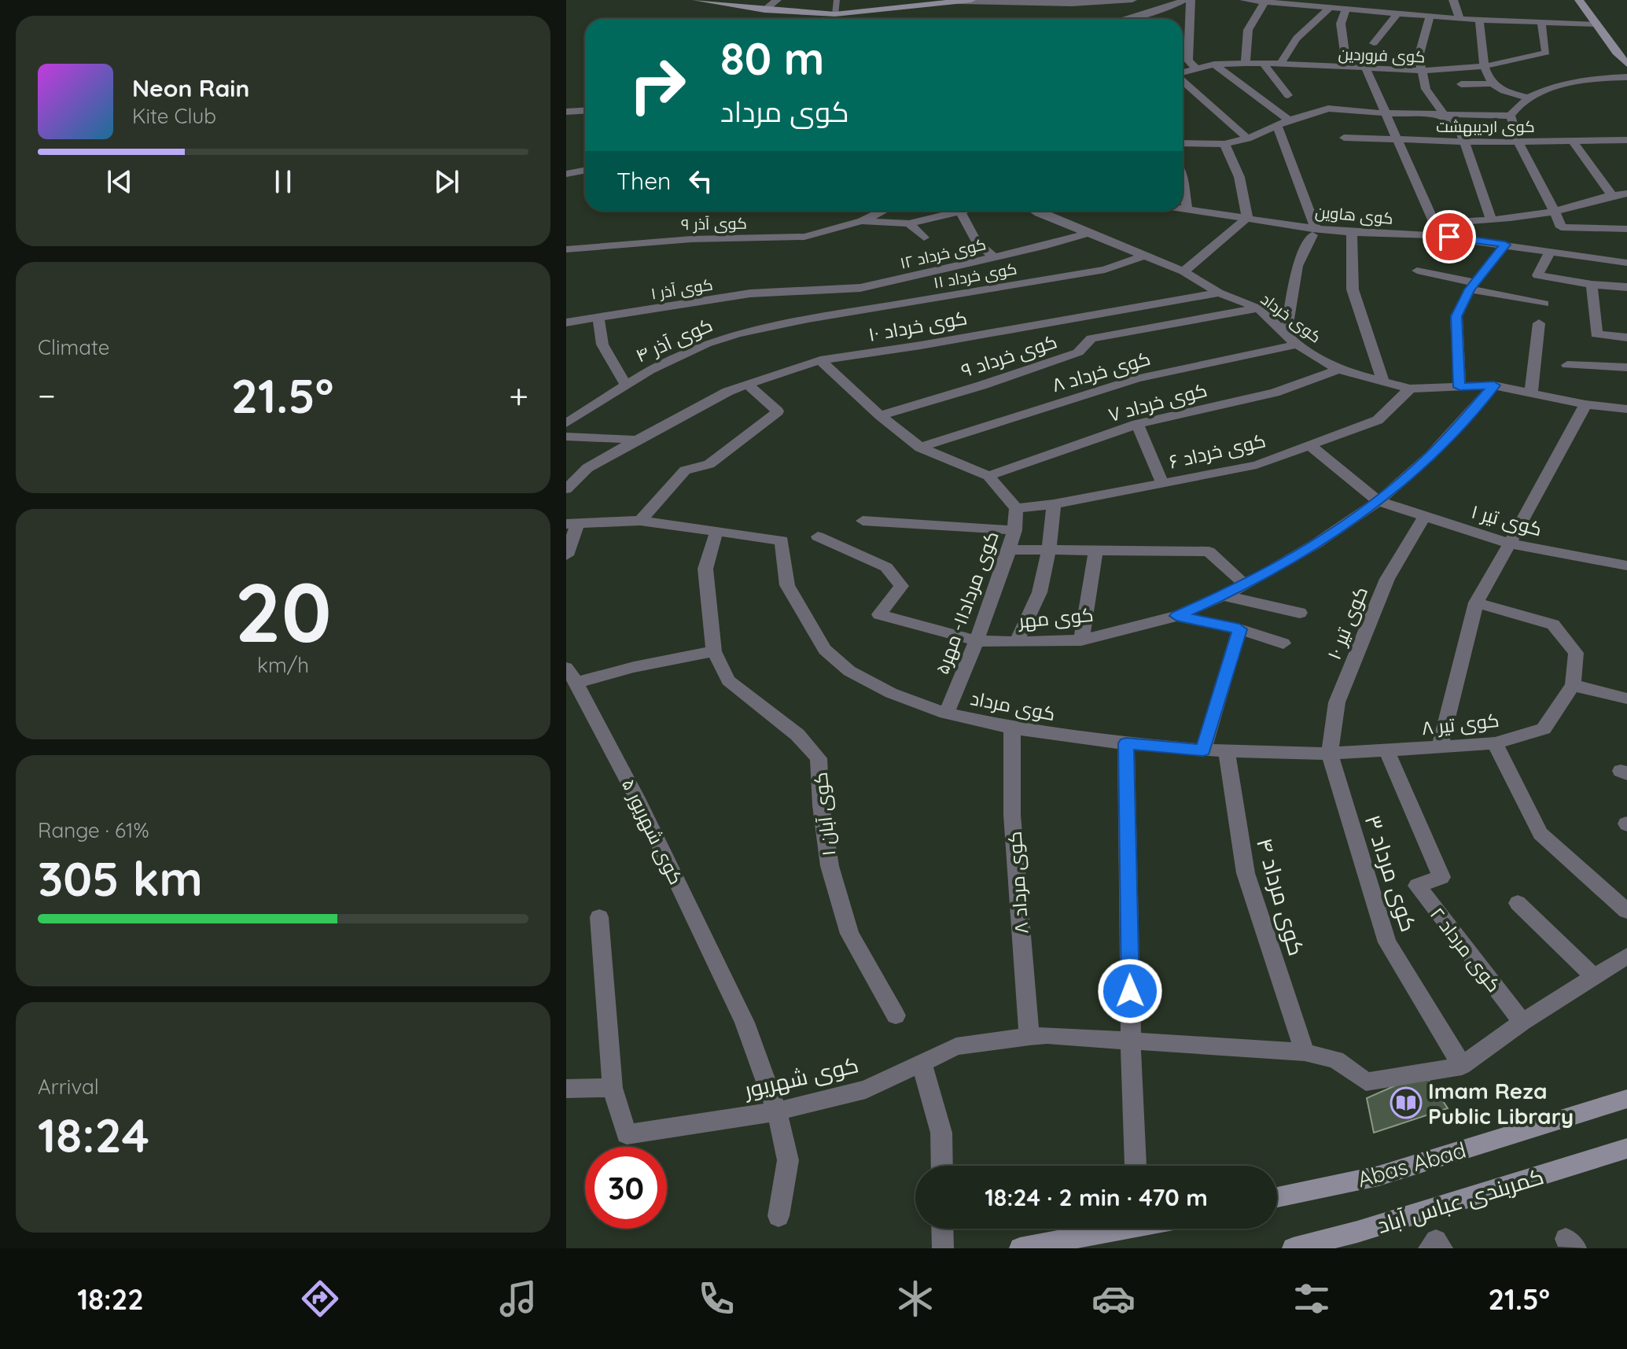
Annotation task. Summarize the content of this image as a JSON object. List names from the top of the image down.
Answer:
{
  "streets": {
    "main road": ["Abas Abad", "کمربندی عباس آباد"],
    "street": [
      "کوی فروردین",
      "کوی اردیبهشت",
      "کوی هاوین",
      "کوی آذر ۹",
      "کوی خرداد ۱۲",
      "کوی خرداد ۱۱",
      "کوی آذر ۱",
      "کوی خرداد",
      "کوی خرداد ۱۰",
      "کوی آذر ۴",
      "کوی خرداد ۹",
      "کوی خرداد ۸",
      "کوی خرداد ۷",
      "کوی خرداد ۶",
      "کوی تیر ۱",
      "کوی مرداد۱۱- مهر۵",
      "کوی مهر",
      "کوی تیر ۱۰",
      "کوی مرداد",
      "کوی تیر ۸",
      "کوی آبان ۱",
      "کوی شهریور ۵",
      "کوی مرداد ۳",
      "کوی مرداد ۸",
      "کوی مرداد ۴",
      "کوی مرداد ۲",
      "کوی شهریور"
    ]
  },
  "crossings": [
    ["کوی خرداد ۱۲", "کوی خرداد ۱۱"],
    ["کوی خرداد ۱۲", "کوی آذر ۱"],
    ["کوی خرداد ۱۲", "کوی خرداد"],
    ["کوی خرداد ۱۲", "کوی آذر ۴"],
    ["کوی خرداد ۱۱", "کوی آذر ۱"],
    ["کوی خرداد ۱۱", "کوی خرداد"],
    ["کوی خرداد ۱۱", "کوی آذر ۴"],
    ["کوی آذر ۱", "کوی آذر ۴"],
    ["کوی خرداد", "کوی خرداد ۱۰"],
    ["کوی خرداد", "کوی خرداد ۹"],
    ["کوی خرداد", "کوی خرداد ۸"],
    ["کوی خرداد", "کوی خرداد ۷"],
    ["کوی خرداد", "کوی خرداد ۶"],
    ["کوی خرداد", "کوی مهر"],
    ["کوی خرداد ۶", "کوی تیر ۱"],
    ["کوی خرداد ۶", "کوی مرداد۱۱- مهر۵"],
    ["کوی تیر ۱", "کوی مهر"],
    ["کوی تیر ۱", "کوی تیر ۱۰"],
    ["کوی مرداد۱۱- مهر۵", "کوی مهر"],
    ["کوی مرداد۱۱- مهر۵", "کوی مرداد"],
    ["کوی تیر ۱۰", "کوی مرداد"],
    ["کوی تیر ۱۰", "کوی تیر ۸"],
    ["کوی تیر ۱۰", "کوی مرداد ۳"],
    ["کوی مرداد", "کوی تیر ۸"],
    ["کوی مرداد", "کوی آبان ۱"],
    ["کوی مرداد", "کوی مرداد ۳"],
    ["کوی مرداد", "کوی مرداد ۸"],
    ["کوی مرداد", "کوی مرداد ۴"],
    ["کوی تیر ۸", "کوی مرداد ۳"],
    ["کوی تیر ۸", "کوی مرداد ۲"],
    ["کوی آبان ۱", "کوی شهریور ۵"],
    ["کوی شهریور ۵", "کوی شهریور"],
    ["کوی مرداد ۳", "کوی شهریور"],
    ["کوی مرداد ۸", "کوی شهریور"],
    ["کوی مرداد ۴", "کوی شهریور"]
  ],
  "places": {
    "library": ["Imam Reza Public Library"]
  },
  "page": {
    "turn": ["80 m", "کوی مرداد"],
    "song": ["Neon Rain", "Kite Club"],
    "then": "Then",
    "tile": [
      "Climate",
      ["20", "km/h"],
      ["Range · 61%", "305 km"],
      ["Arrival", "18:24"]
    ],
    "heat": ["−", "21.5°", "+"],
    "limit": "30",
    "trip": "18:24 · 2 min · 470 m",
    "tabs": ["18:22", "21.5°"]
  }
}
